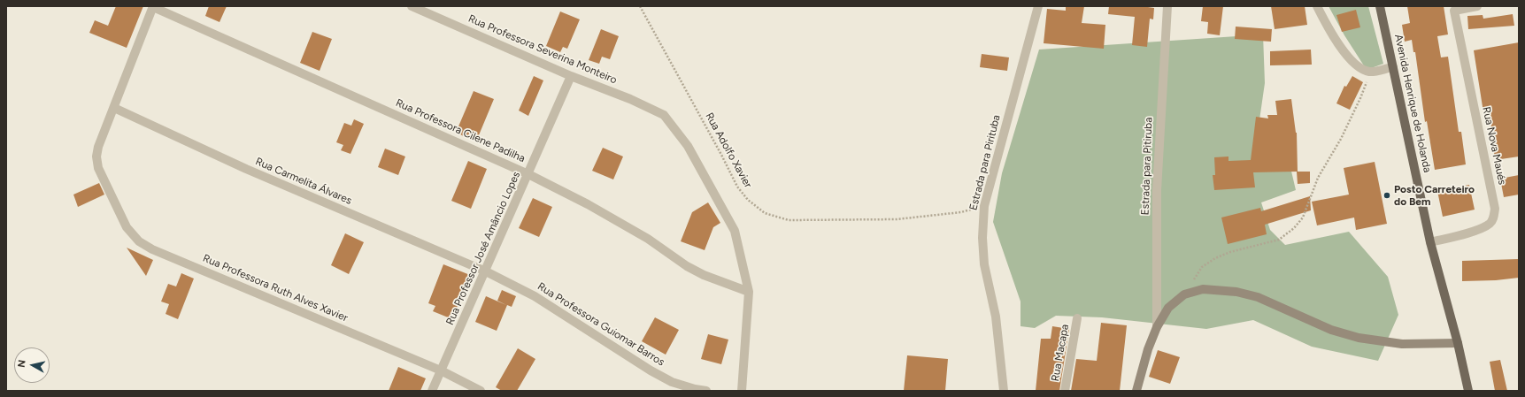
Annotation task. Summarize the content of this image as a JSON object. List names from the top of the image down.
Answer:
{
  "streets": {
    "main road": ["Avenida Henrique de Holanda"],
    "street": [
      "Rua Professora Severina Monteiro",
      "Rua Professora Cilene Padilha",
      "Rua Nova Maués",
      "Estrada para Pirituba",
      "Estrada para Pitiruba",
      "Rua Carmelita Álvares",
      "Rua Professor José Amâncio Lopes",
      "Rua Professora Ruth Alves Xavier",
      "Rua Professora Guiomar Barros",
      "Rua Macapa"
    ],
    "path": ["Rua Adolfo Xavier"]
  },
  "crossings": [
    ["Rua Professora Severina Monteiro", "Rua Professora Cilene Padilha"],
    ["Rua Professora Severina Monteiro", "Rua Professor José Amâncio Lopes"],
    ["Avenida Henrique de Holanda", "Rua Nova Maués"],
    ["Rua Professora Cilene Padilha", "Rua Professor José Amâncio Lopes"],
    ["Rua Adolfo Xavier", "Estrada para Pirituba"],
    ["Rua Carmelita Álvares", "Rua Professor José Amâncio Lopes"],
    ["Rua Carmelita Álvares", "Rua Professora Ruth Alves Xavier"],
    ["Rua Carmelita Álvares", "Rua Professora Guiomar Barros"],
    ["Rua Professor José Amâncio Lopes", "Rua Professora Ruth Alves Xavier"],
    ["Rua Professor José Amâncio Lopes", "Rua Professora Guiomar Barros"]
  ],
  "places": ["Posto Carreteiro do Bem"],
  "north": "left"
}
